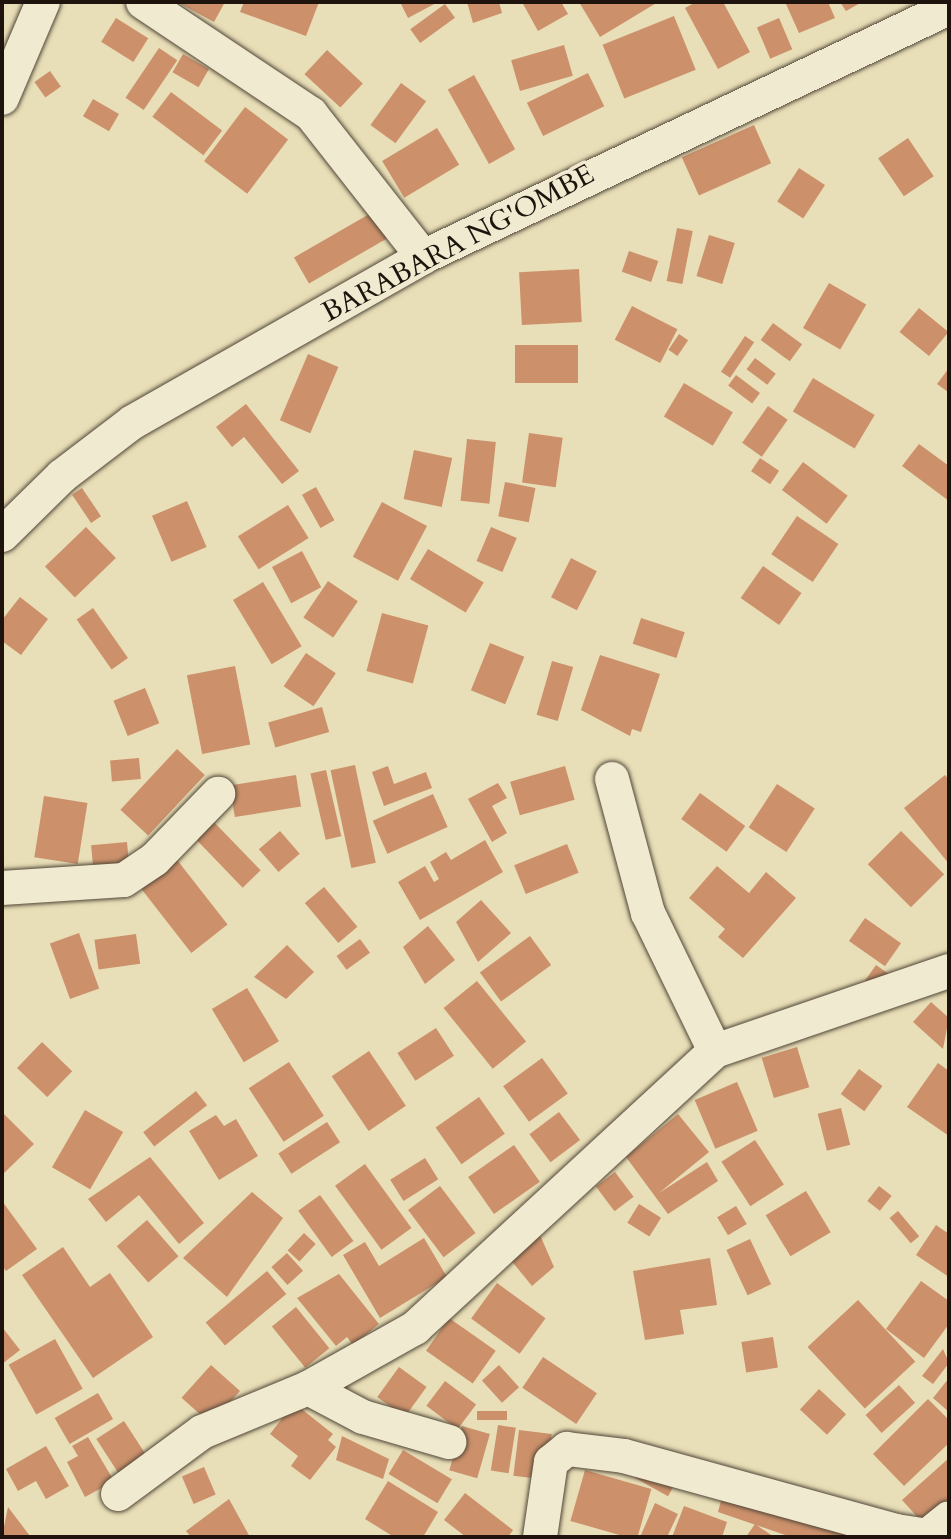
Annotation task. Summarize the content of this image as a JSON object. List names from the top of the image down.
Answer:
{
  "streets": {
    "street": ["BARABARA NG'OMBE"]
  }
}
